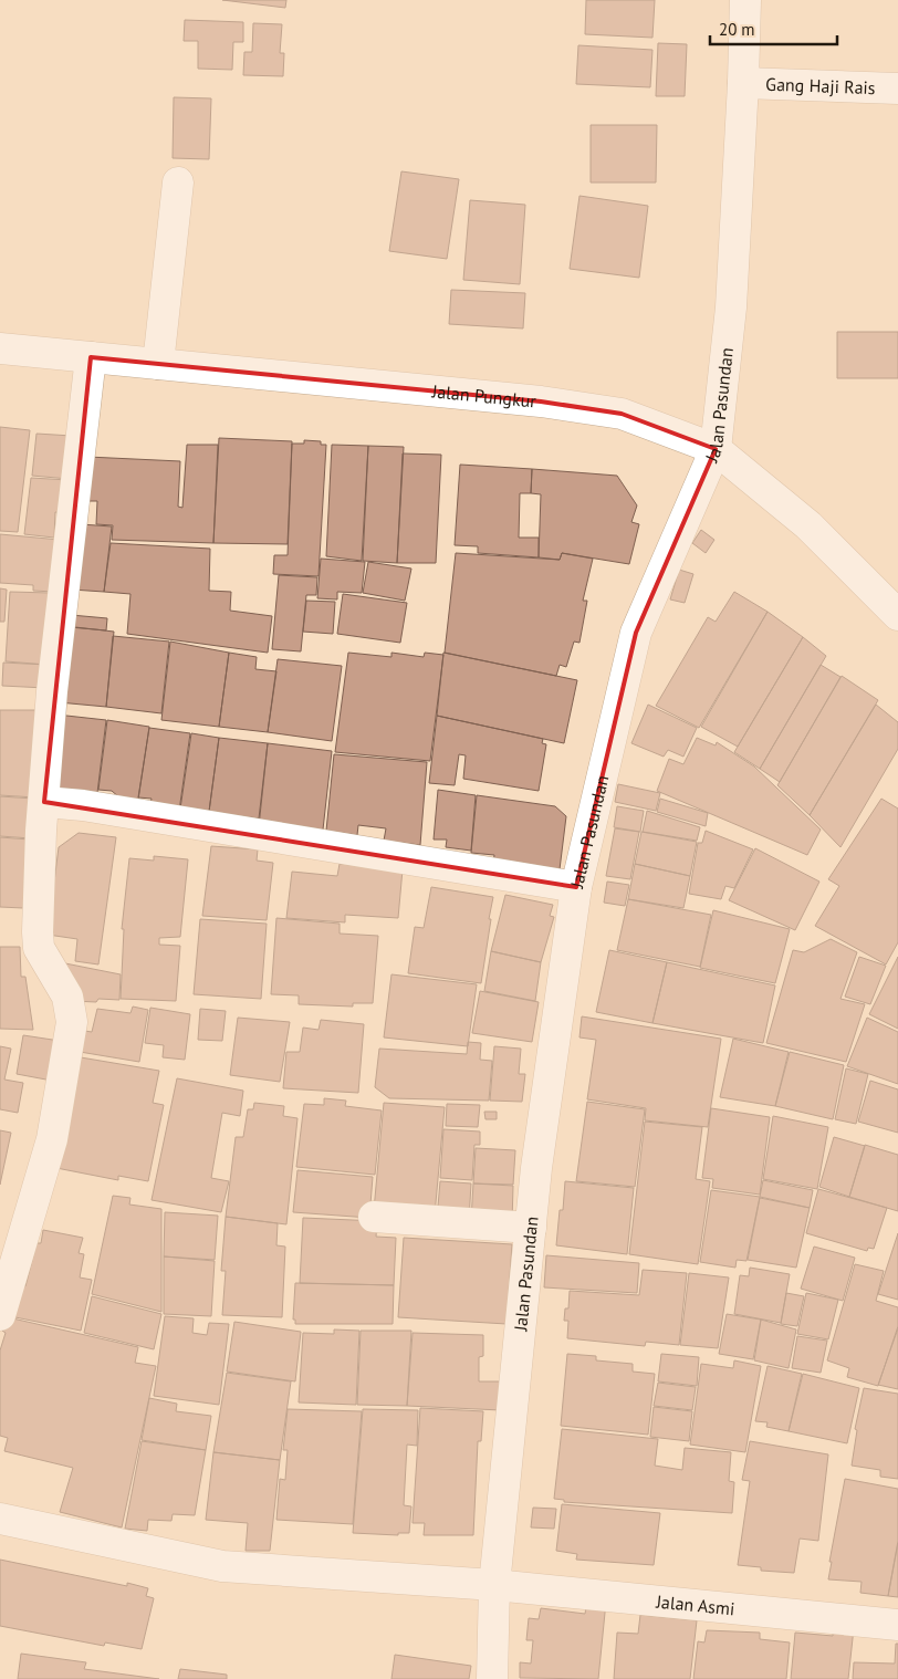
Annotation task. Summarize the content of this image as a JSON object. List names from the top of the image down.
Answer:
{
  "streets": {
    "street": [
      "Gang Haji Rais",
      "Jalan Pungkur",
      "Jalan Pasundan",
      "Jalan Asmi"
    ]
  },
  "crossings": [
    ["Gang Haji Rais", "Jalan Pasundan"],
    ["Jalan Pungkur", "Jalan Pasundan"],
    ["Jalan Pasundan", "Jalan Asmi"]
  ],
  "scale_bar": "20 m"
}
